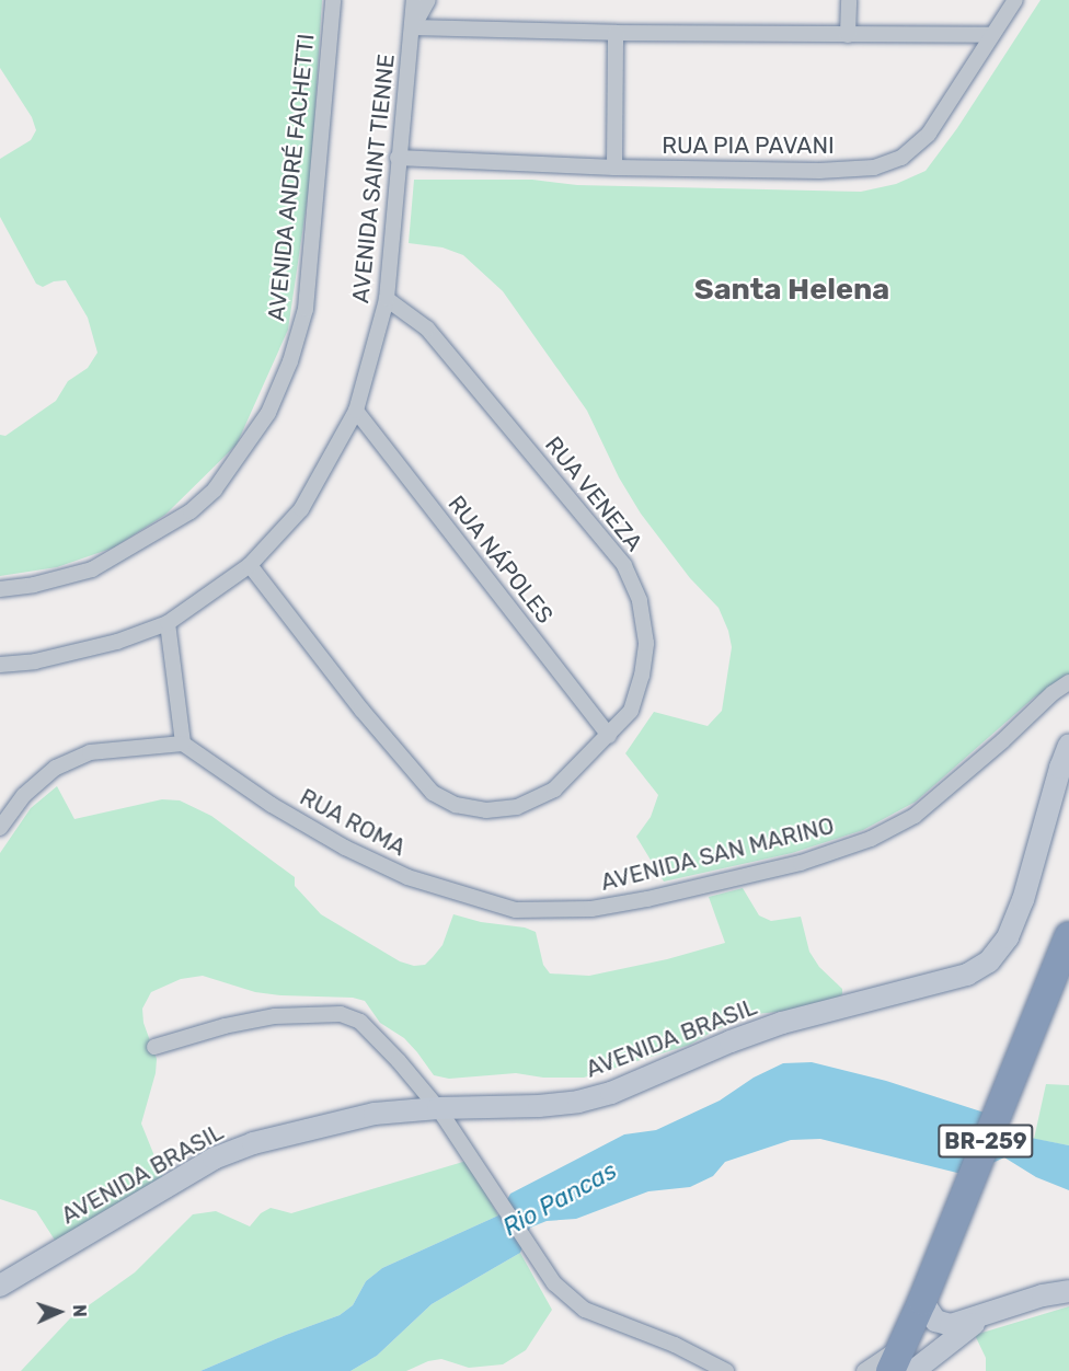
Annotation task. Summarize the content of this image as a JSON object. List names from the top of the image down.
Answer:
{
  "streets": {
    "highway": ["BR-259"],
    "main road": ["AVENIDA BRASIL"],
    "street": [
      "RUA PIA PAVANI",
      "AVENIDA ANDRÉ FACHETTI",
      "AVENIDA SAINT TIENNE",
      "RUA VENEZA",
      "RUA NÁPOLES",
      "RUA ROMA",
      "AVENIDA SAN MARINO"
    ]
  },
  "crossings": [
    ["RUA PIA PAVANI", "AVENIDA SAINT TIENNE"],
    ["AVENIDA SAINT TIENNE", "RUA VENEZA"],
    ["AVENIDA SAINT TIENNE", "RUA NÁPOLES"],
    ["RUA VENEZA", "RUA NÁPOLES"],
    ["RUA ROMA", "AVENIDA SAN MARINO"]
  ],
  "districts": ["Santa Helena"],
  "water": ["Rio Pancas"],
  "north": "right"
}
